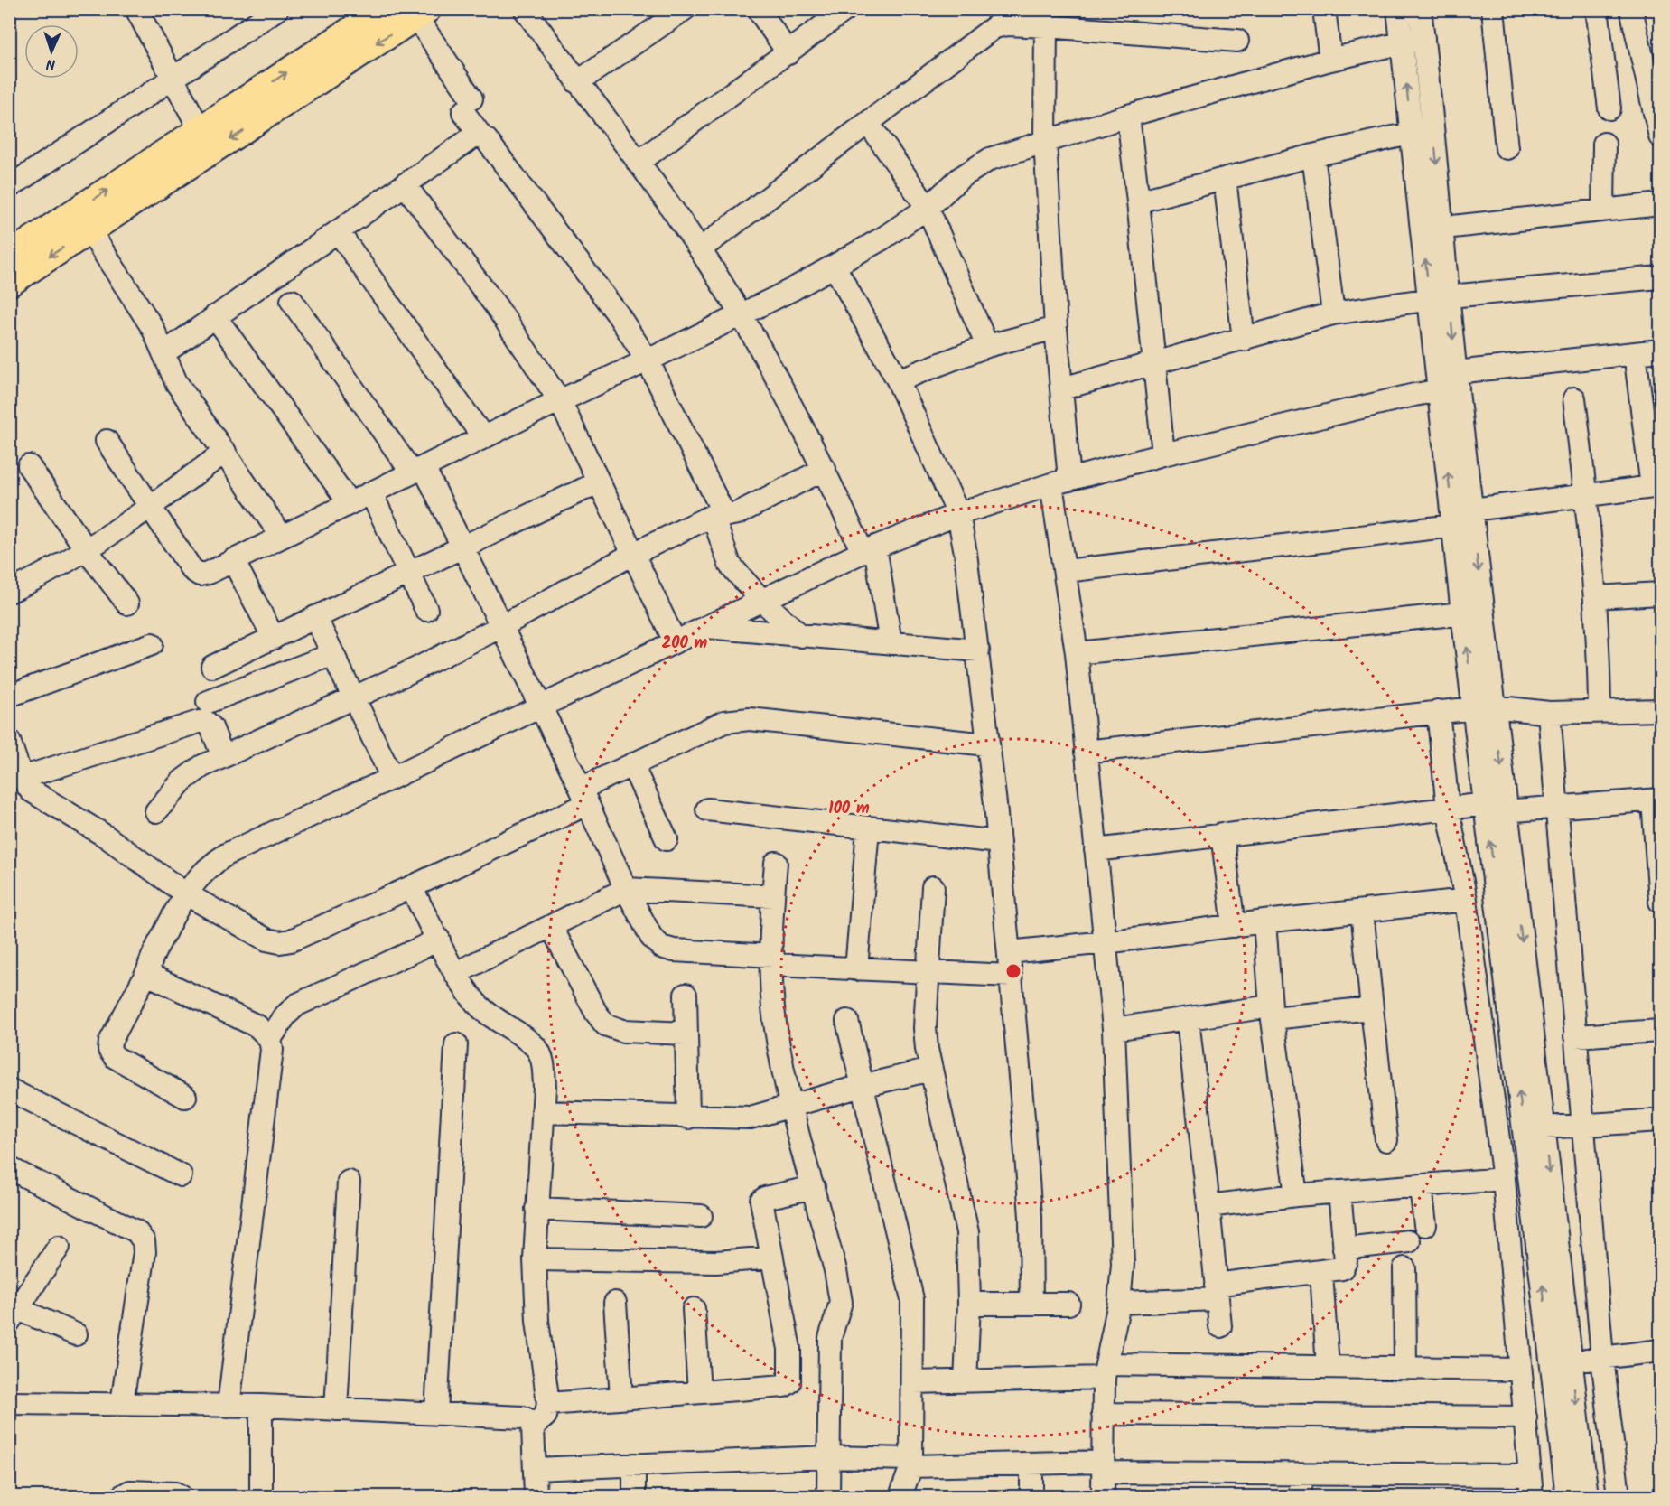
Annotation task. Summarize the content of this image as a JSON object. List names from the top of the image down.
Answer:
{
  "north": "bottom",
  "rings": ["200 m", "100 m"]
}
